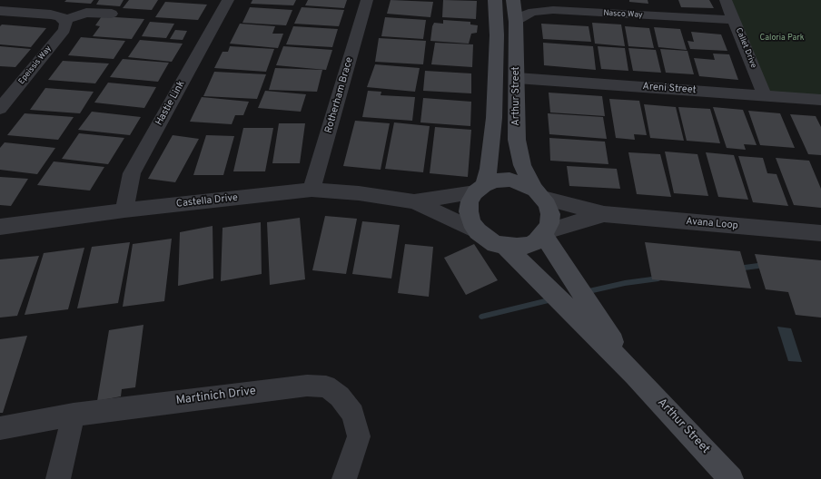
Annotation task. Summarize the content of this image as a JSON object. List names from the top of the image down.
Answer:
{
  "streets": {
    "street": [
      "Nasco Way",
      "Callet Drive",
      "Epeissis Way",
      "Areni Street",
      "Rotherham Brace",
      "Arthur Street",
      "Hastie Link",
      "Castella Drive",
      "Avana Loop",
      "Martinich Drive"
    ]
  },
  "crossings": [
    ["Nasco Way", "Callet Drive"],
    ["Nasco Way", "Arthur Street"],
    ["Callet Drive", "Areni Street"],
    ["Areni Street", "Arthur Street"],
    ["Rotherham Brace", "Castella Drive"],
    ["Arthur Street", "Castella Drive"],
    ["Arthur Street", "Avana Loop"],
    ["Hastie Link", "Castella Drive"],
    ["Castella Drive", "Avana Loop"]
  ],
  "parks": ["Caloria Park"]
}
